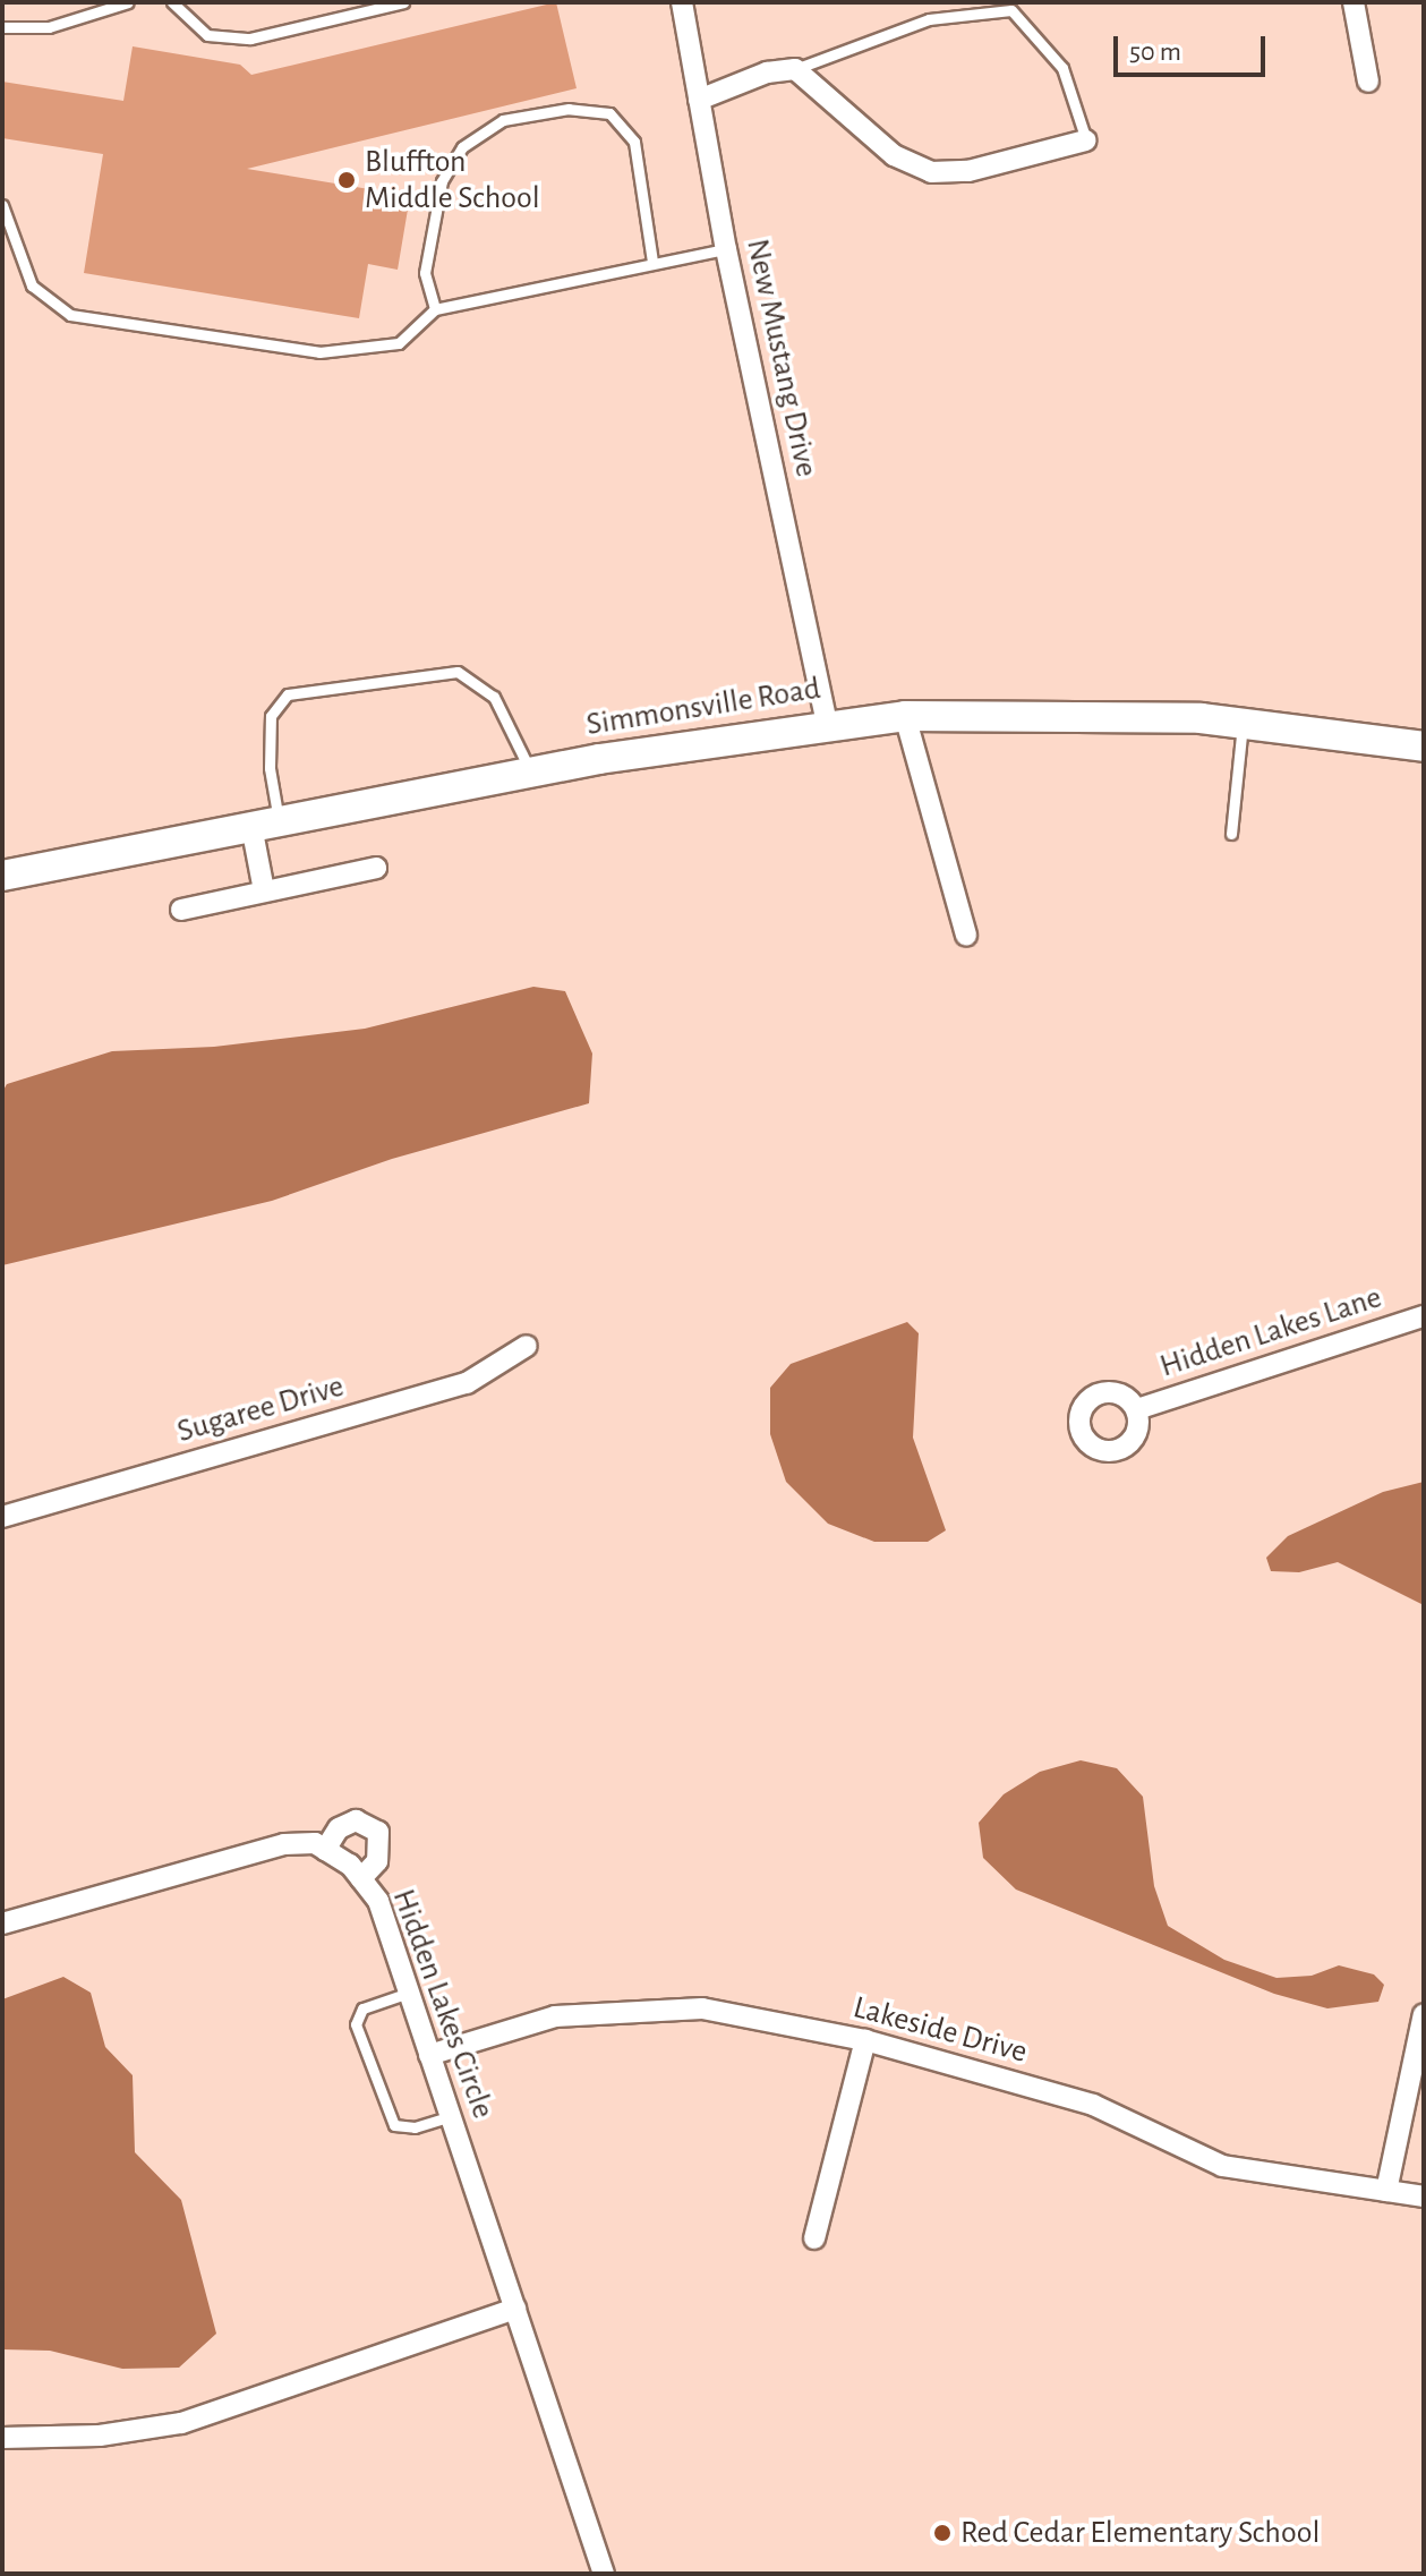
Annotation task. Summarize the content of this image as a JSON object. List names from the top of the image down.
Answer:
{
  "streets": {
    "street": [
      "New Mustang Drive",
      "Simmonsville Road",
      "Hidden Lakes Lane",
      "Sugaree Drive",
      "Hidden Lakes Circle",
      "Lakeside Drive"
    ]
  },
  "crossings": [
    ["New Mustang Drive", "Simmonsville Road"],
    ["Hidden Lakes Circle", "Lakeside Drive"]
  ],
  "places": ["Bluffton Middle School", "Red Cedar Elementary School"],
  "scale_bar": "50 m"
}
